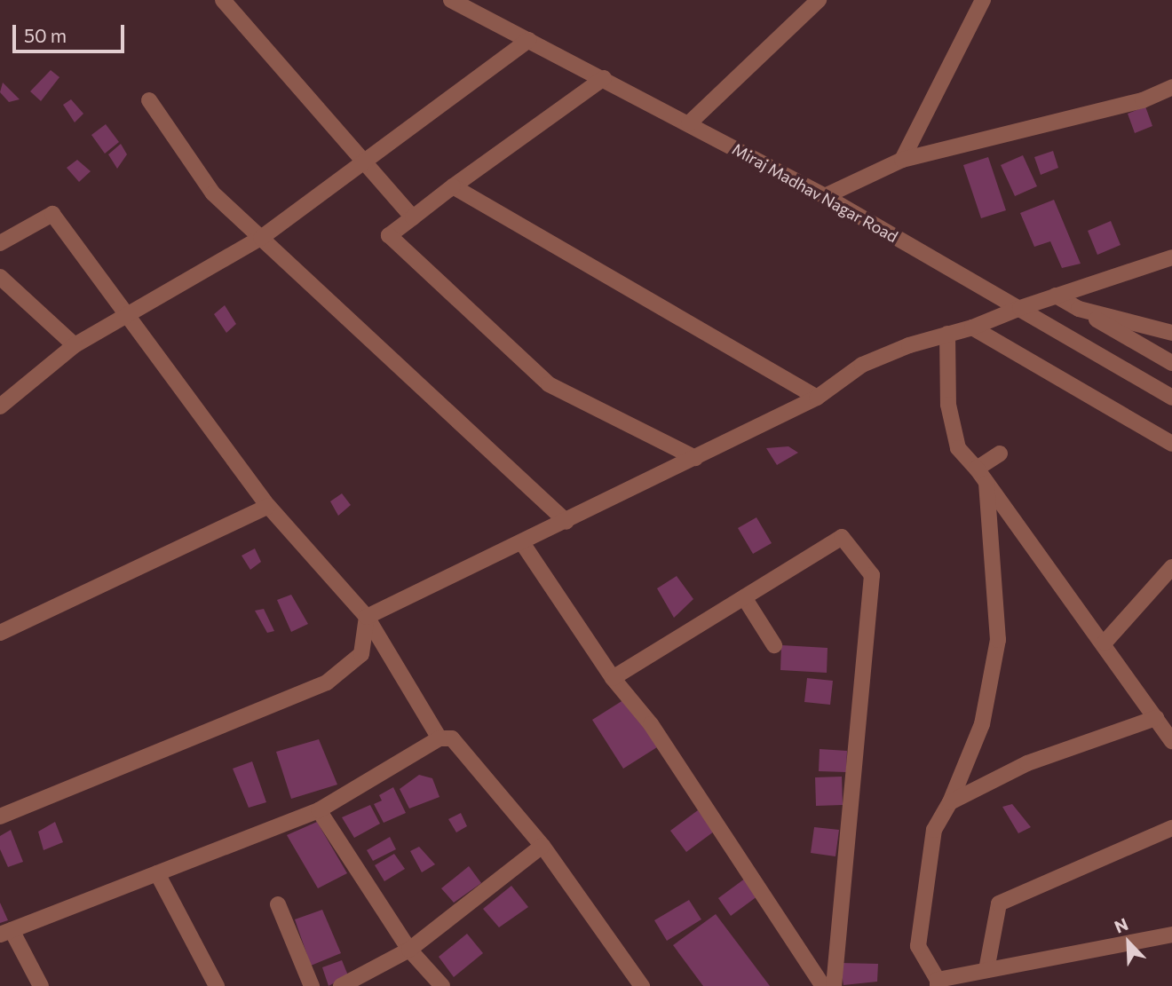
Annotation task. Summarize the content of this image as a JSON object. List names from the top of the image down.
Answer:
{
  "streets": {
    "street": ["Miraj Madhav Nagar Road"]
  },
  "scale_bar": "50 m",
  "north": "top left"
}
